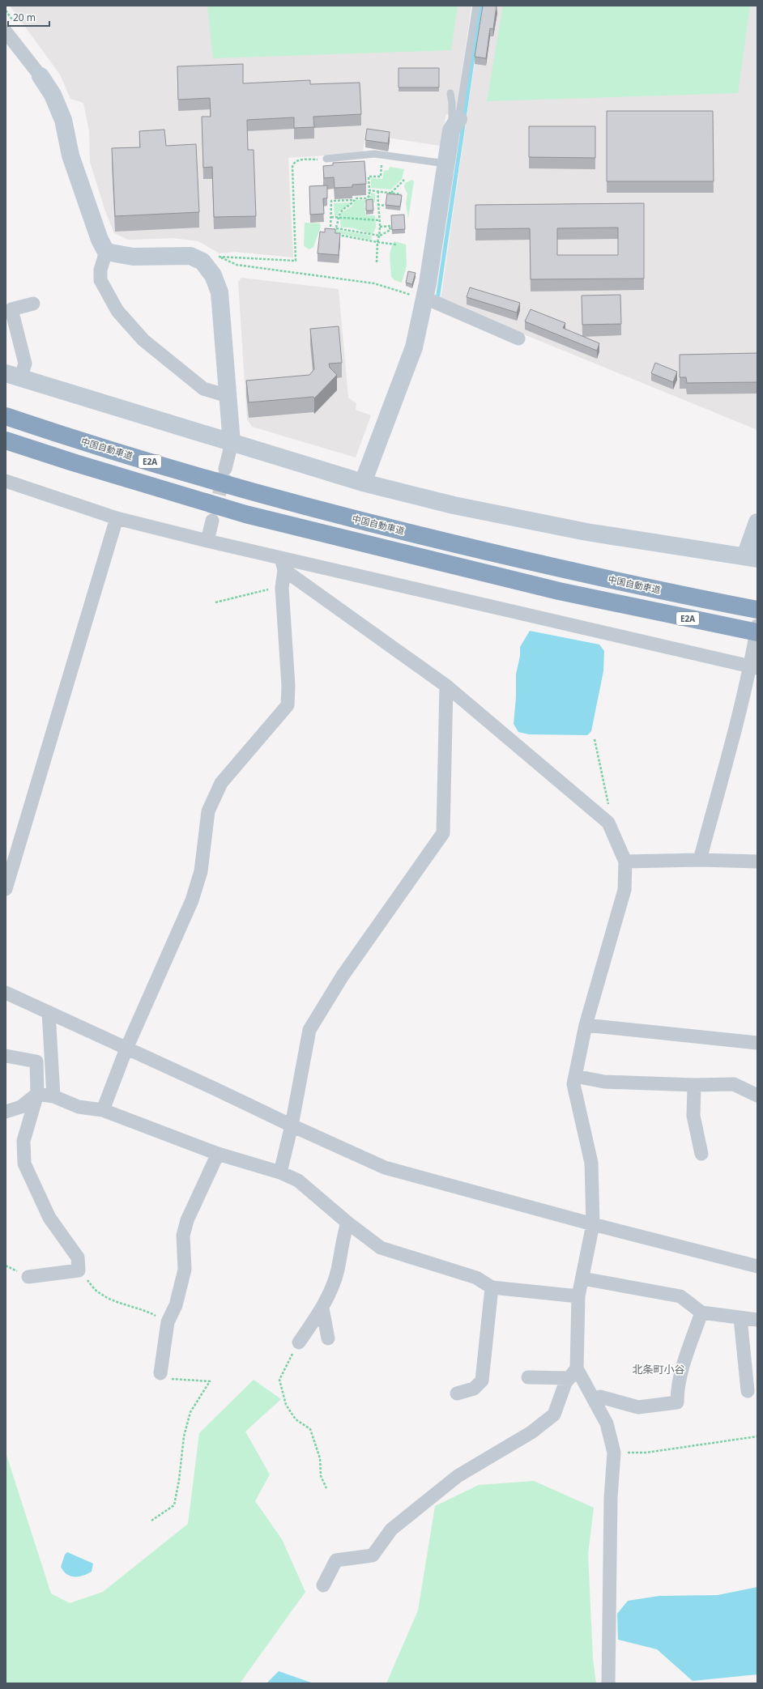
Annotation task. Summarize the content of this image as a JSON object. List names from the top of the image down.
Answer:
{
  "streets": {
    "highway": ["中国自動車道", "E2A"]
  },
  "districts": ["北条町小谷"],
  "scale_bar": "20 m"
}
